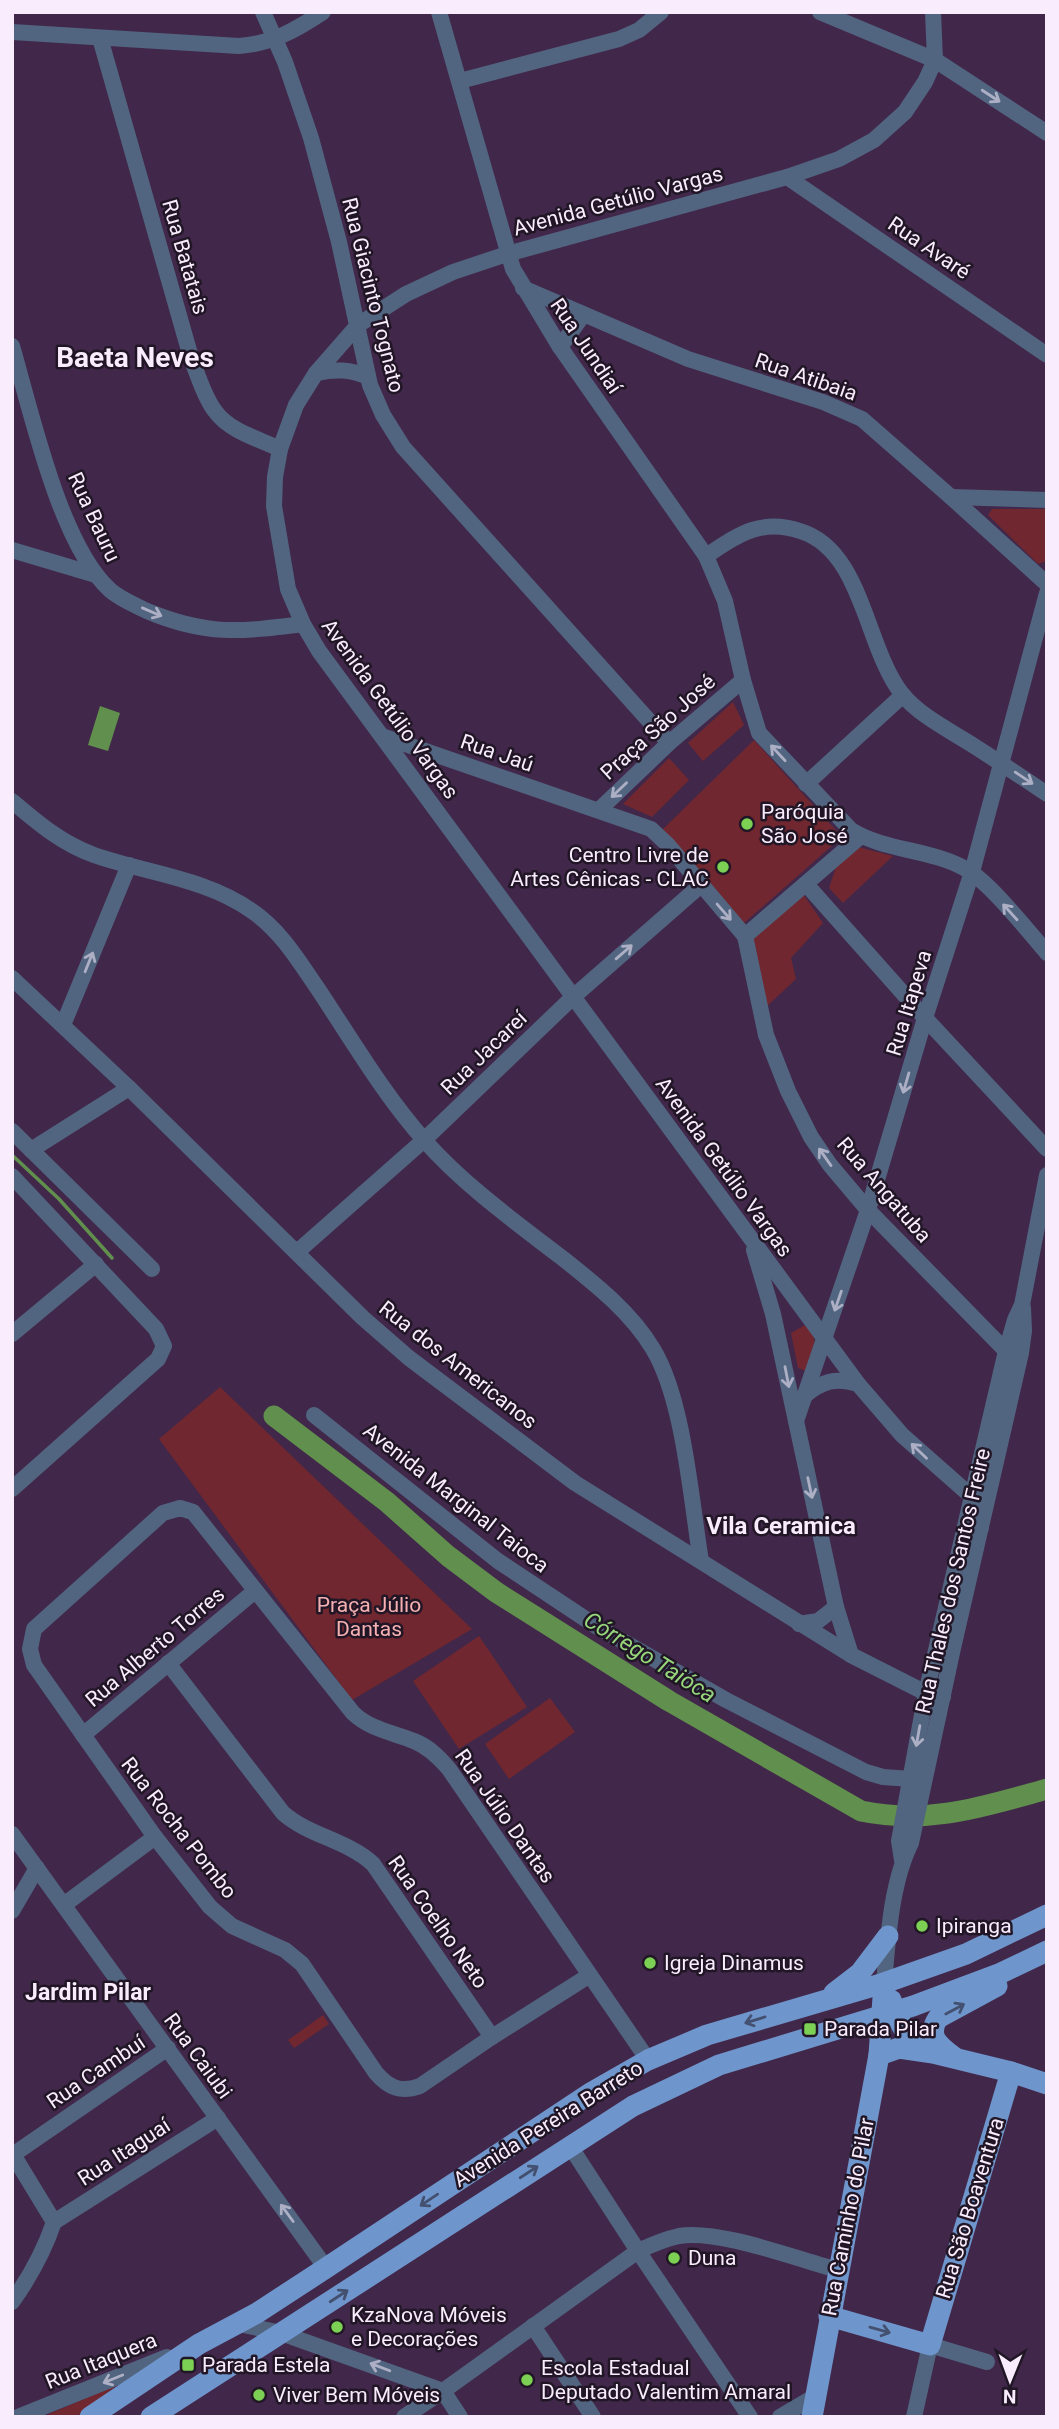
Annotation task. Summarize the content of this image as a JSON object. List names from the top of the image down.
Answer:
{
  "streets": {
    "main road": [
      "Rua Thales dos Santos Freire",
      "Avenida Pereira Barreto",
      "Rua São Boaventura",
      "Rua Caminho do Pilar"
    ],
    "street": [
      "Avenida Getúlio Vargas",
      "Rua Avaré",
      "Rua Batatais",
      "Rua Giacinto Tognato",
      "Rua Jundiaí",
      "Rua Atibaia",
      "Rua Bauru",
      "Praça São José",
      "Rua Jaú",
      "Rua Itapeva",
      "Rua Jacareí",
      "Rua Angatuba",
      "Rua dos Americanos",
      "Avenida Marginal Taioca",
      "Rua Alberto Torres",
      "Rua Júlio Dantas",
      "Rua Rocha Pombo",
      "Rua Coelho Neto",
      "Rua Caiubi",
      "Rua Cambuí",
      "Rua Itaguaí",
      "Rua Itaquera"
    ]
  },
  "crossings": [
    ["Avenida Getúlio Vargas", "Rua Avaré"],
    ["Avenida Getúlio Vargas", "Rua Batatais"],
    ["Avenida Getúlio Vargas", "Rua Giacinto Tognato"],
    ["Avenida Getúlio Vargas", "Rua Jundiaí"],
    ["Avenida Getúlio Vargas", "Rua Bauru"],
    ["Avenida Getúlio Vargas", "Rua Jaú"],
    ["Avenida Getúlio Vargas", "Rua Itapeva"],
    ["Avenida Getúlio Vargas", "Rua Jacareí"],
    ["Avenida Getúlio Vargas", "Rua Thales dos Santos Freire"],
    ["Rua Giacinto Tognato", "Praça São José"],
    ["Rua Jundiaí", "Rua Atibaia"],
    ["Rua Jundiaí", "Praça São José"],
    ["Praça São José", "Rua Jaú"],
    ["Praça São José", "Rua Jacareí"],
    ["Praça São José", "Rua Angatuba"],
    ["Rua Itapeva", "Rua Angatuba"],
    ["Rua Jacareí", "Rua dos Americanos"],
    ["Rua Angatuba", "Rua Thales dos Santos Freire"],
    ["Rua dos Americanos", "Rua Thales dos Santos Freire"],
    ["Avenida Marginal Taioca", "Rua Thales dos Santos Freire"],
    ["Rua Thales dos Santos Freire", "Avenida Pereira Barreto"],
    ["Rua Thales dos Santos Freire", "Rua Caminho do Pilar"],
    ["Rua Alberto Torres", "Rua Júlio Dantas"],
    ["Rua Alberto Torres", "Rua Rocha Pombo"],
    ["Rua Alberto Torres", "Rua Coelho Neto"],
    ["Rua Júlio Dantas", "Rua Rocha Pombo"],
    ["Rua Júlio Dantas", "Avenida Pereira Barreto"],
    ["Rua Rocha Pombo", "Rua Coelho Neto"],
    ["Rua Caiubi", "Rua Cambuí"],
    ["Rua Caiubi", "Avenida Pereira Barreto"],
    ["Rua Caiubi", "Rua Itaguaí"],
    ["Avenida Pereira Barreto", "Rua Caminho do Pilar"],
    ["Avenida Pereira Barreto", "Rua Itaquera"]
  ],
  "one_way": ["Rua Bauru", "Rua Itapeva", "Rua Itaquera"],
  "districts": ["Baeta Neves", "Vila Ceramica", "Jardim Pilar"],
  "water": ["Córrego Taióca"],
  "parks": ["Praça Júlio Dantas"],
  "places": {
    "other": [
      "Paróquia São José",
      "Centro Livre de Artes Cênicas - CLAC",
      "Ipiranga",
      "Igreja Dinamus",
      "Duna",
      "KzaNova Móveis e Decorações",
      "Escola Estadual Deputado Valentim Amaral",
      "Viver Bem Móveis"
    ],
    "transit": ["Parada Pilar", "Parada Estela"]
  },
  "north": "bottom"
}
